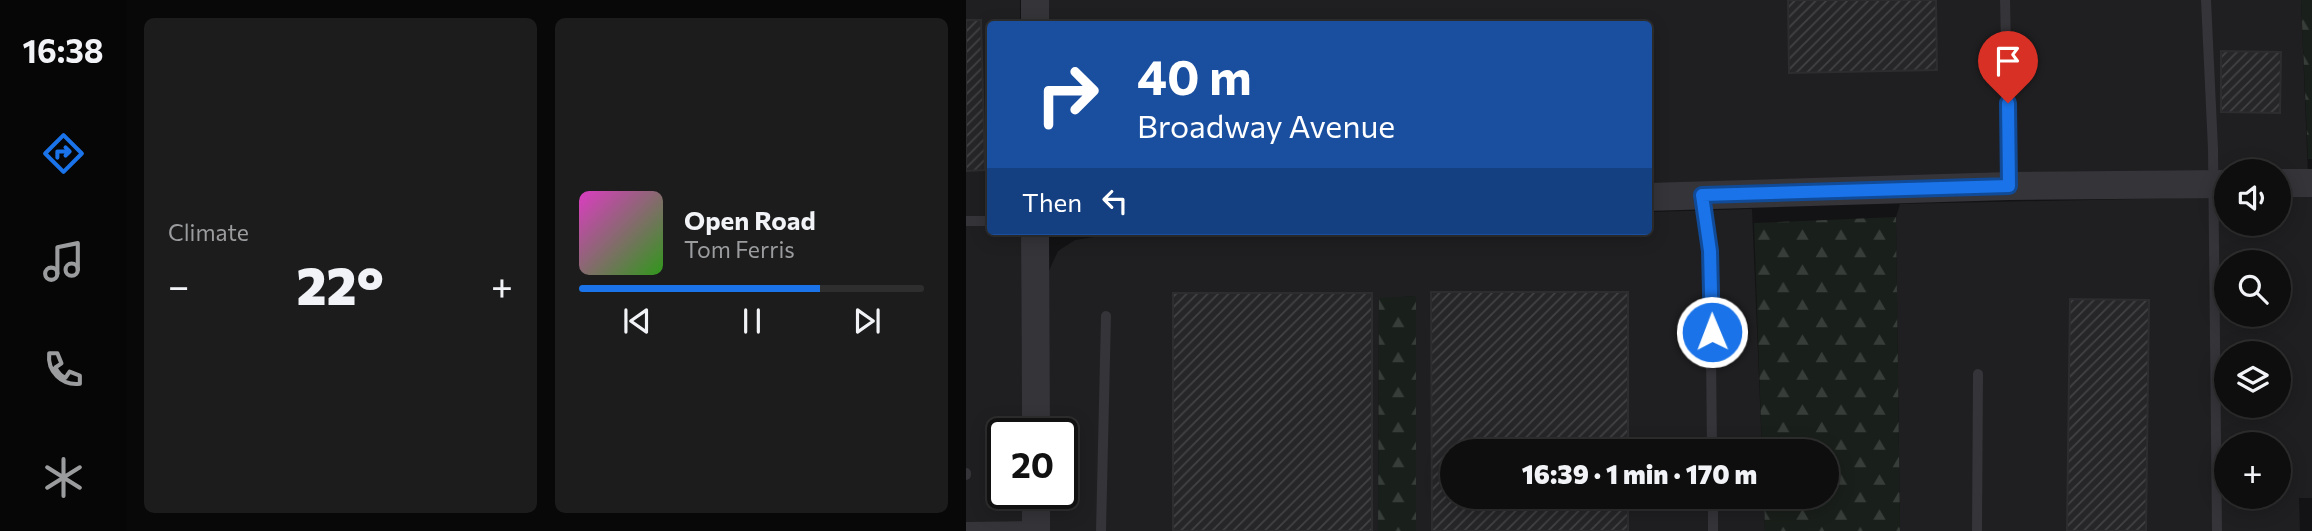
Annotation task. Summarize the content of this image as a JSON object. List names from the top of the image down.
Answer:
{
  "page": {
    "tabs": "16:38",
    "tile": "Climate",
    "turn": ["40 m", "Broadway Avenue"],
    "map_buttons": "+",
    "then": "Then",
    "song": ["Open Road", "Tom Ferris"],
    "heat": ["−", "22°", "+"],
    "limit": "20",
    "trip": "16:39 · 1 min · 170 m"
  }
}
